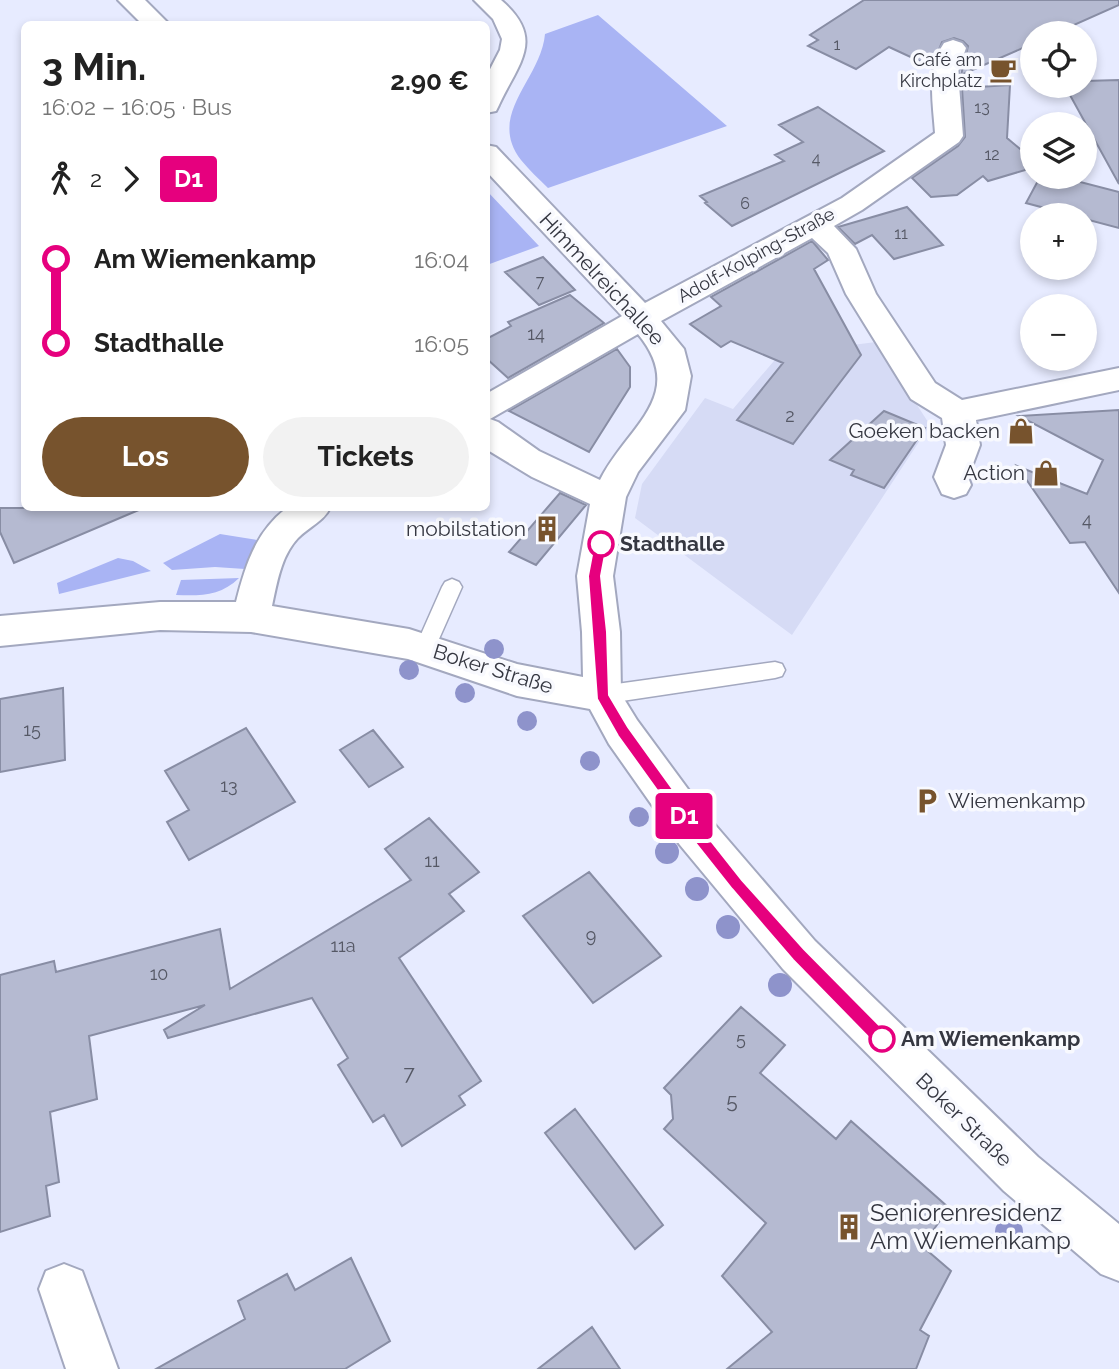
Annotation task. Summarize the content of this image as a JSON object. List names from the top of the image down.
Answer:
{
  "streets": {
    "street": ["Adolf-Kolping-Straße", "Himmelreichallee", "Boker Straße"]
  },
  "crossings": [
    ["Adolf-Kolping-Straße", "Himmelreichallee"],
    ["Himmelreichallee", "Boker Straße"]
  ],
  "places": {
    "cafe": ["Café am Kirchplatz"],
    "shop": ["Goeken backen", "Action"],
    "building": ["mobilstation", "Seniorenresidenz Am Wiemenkamp"],
    "other": ["Stadthalle", "Am Wiemenkamp"],
    "parking": ["Wiemenkamp"]
  },
  "lines": ["bus line D1"],
  "house_numbers": [
    "1",
    "13",
    "12",
    "4",
    "6",
    "11",
    "7",
    "14",
    "2",
    "4",
    "15",
    "13",
    "11",
    "9",
    "11a",
    "10",
    "5",
    "7",
    "5"
  ],
  "page": {
    "on_map": "D1",
    "map_buttons": ["+", "−"],
    "heading": ["3 Min.", "16:02 – 16:05 · Bus", "2.90 €"],
    "legs": ["2", "D1"],
    "list": [
      {
        "name": "Am Wiemenkamp",
        "value": "16:04"
      },
      {
        "name": "Stadthalle",
        "value": "16:05"
      }
    ],
    "buttons": ["Los", "Tickets"]
  }
}
